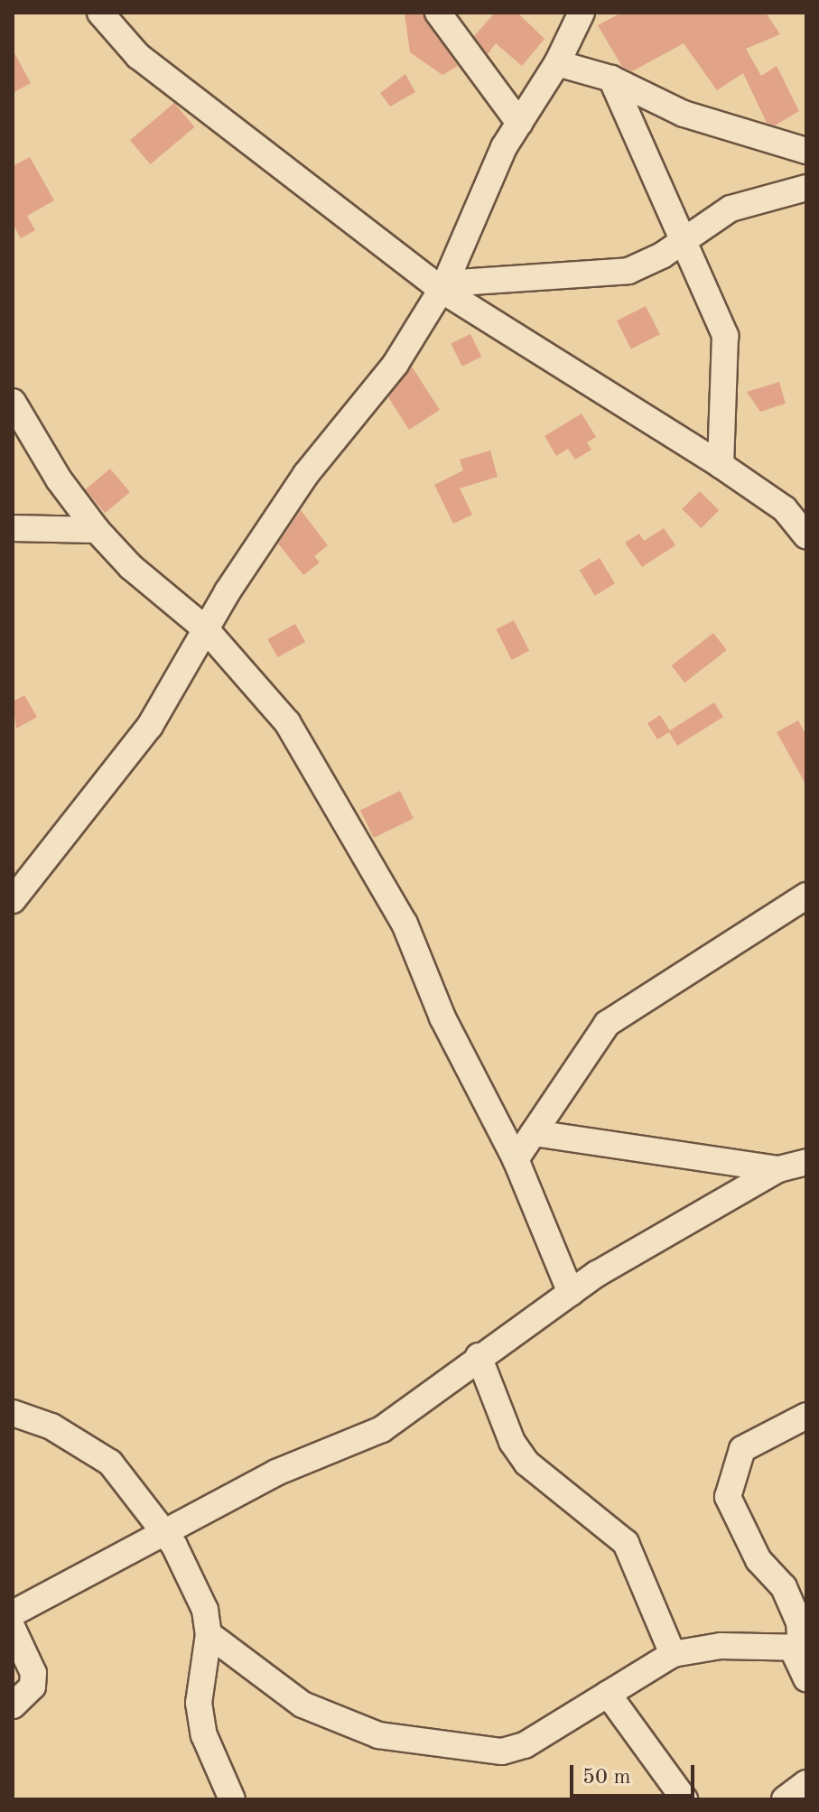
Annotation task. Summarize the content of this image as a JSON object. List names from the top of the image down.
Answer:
{
  "scale_bar": "50 m"
}
